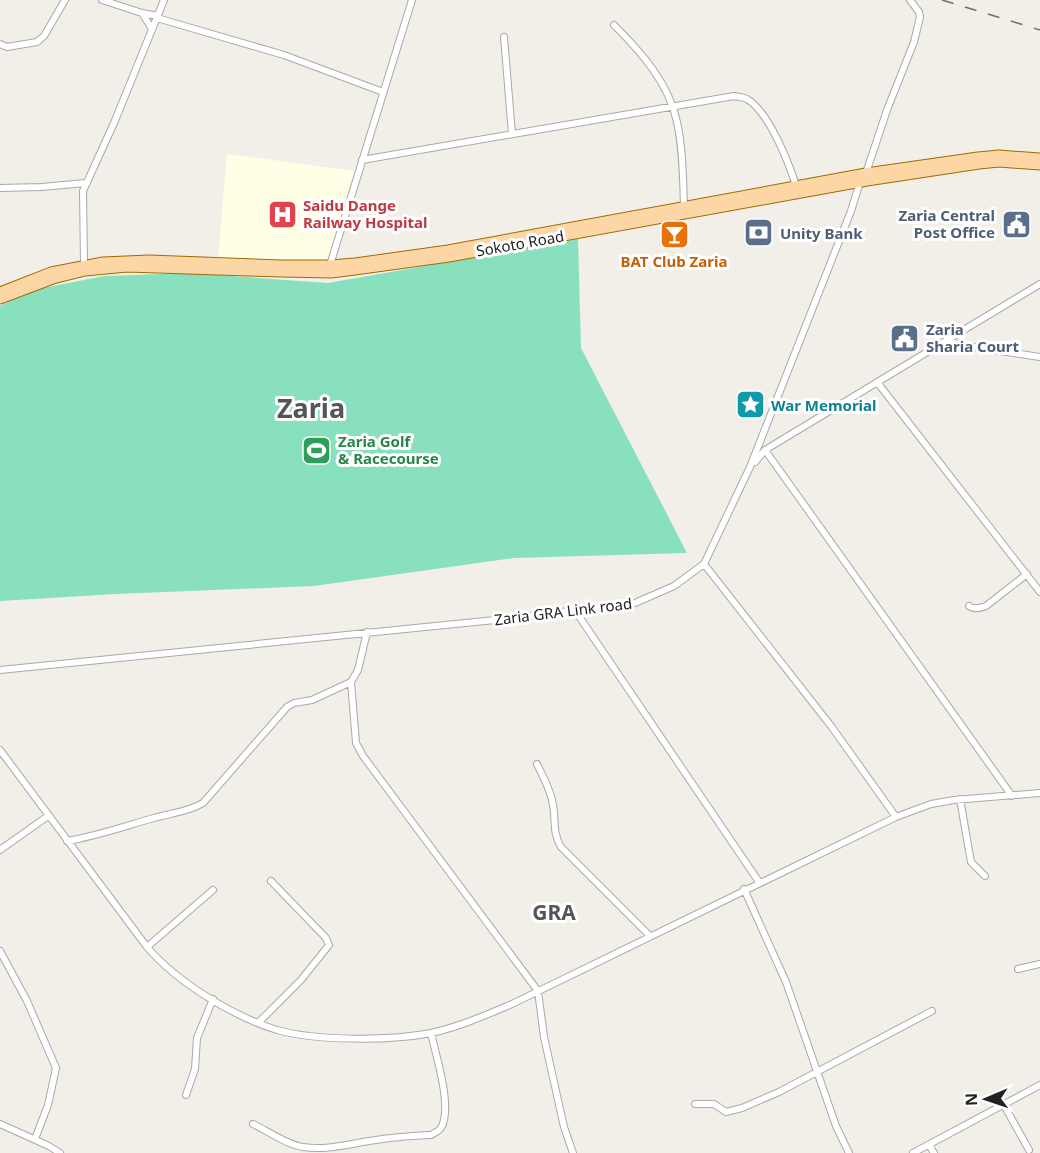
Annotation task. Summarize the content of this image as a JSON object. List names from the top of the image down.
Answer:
{
  "streets": {
    "main road": ["Sokoto Road"],
    "street": ["Zaria GRA Link road"]
  },
  "crossings": [
    ["Sokoto Road", "Zaria GRA Link road"]
  ],
  "districts": ["Zaria", "GRA"],
  "places": {
    "hospital": ["Saidu Dange Railway Hospital"],
    "public building": ["Zaria Central Post Office", "Zaria Sharia Court"],
    "bank": ["Unity Bank"],
    "bar": ["BAT Club Zaria"],
    "place": ["War Memorial"],
    "sports": ["Zaria Golf & Racecourse"]
  },
  "north": "left"
}
